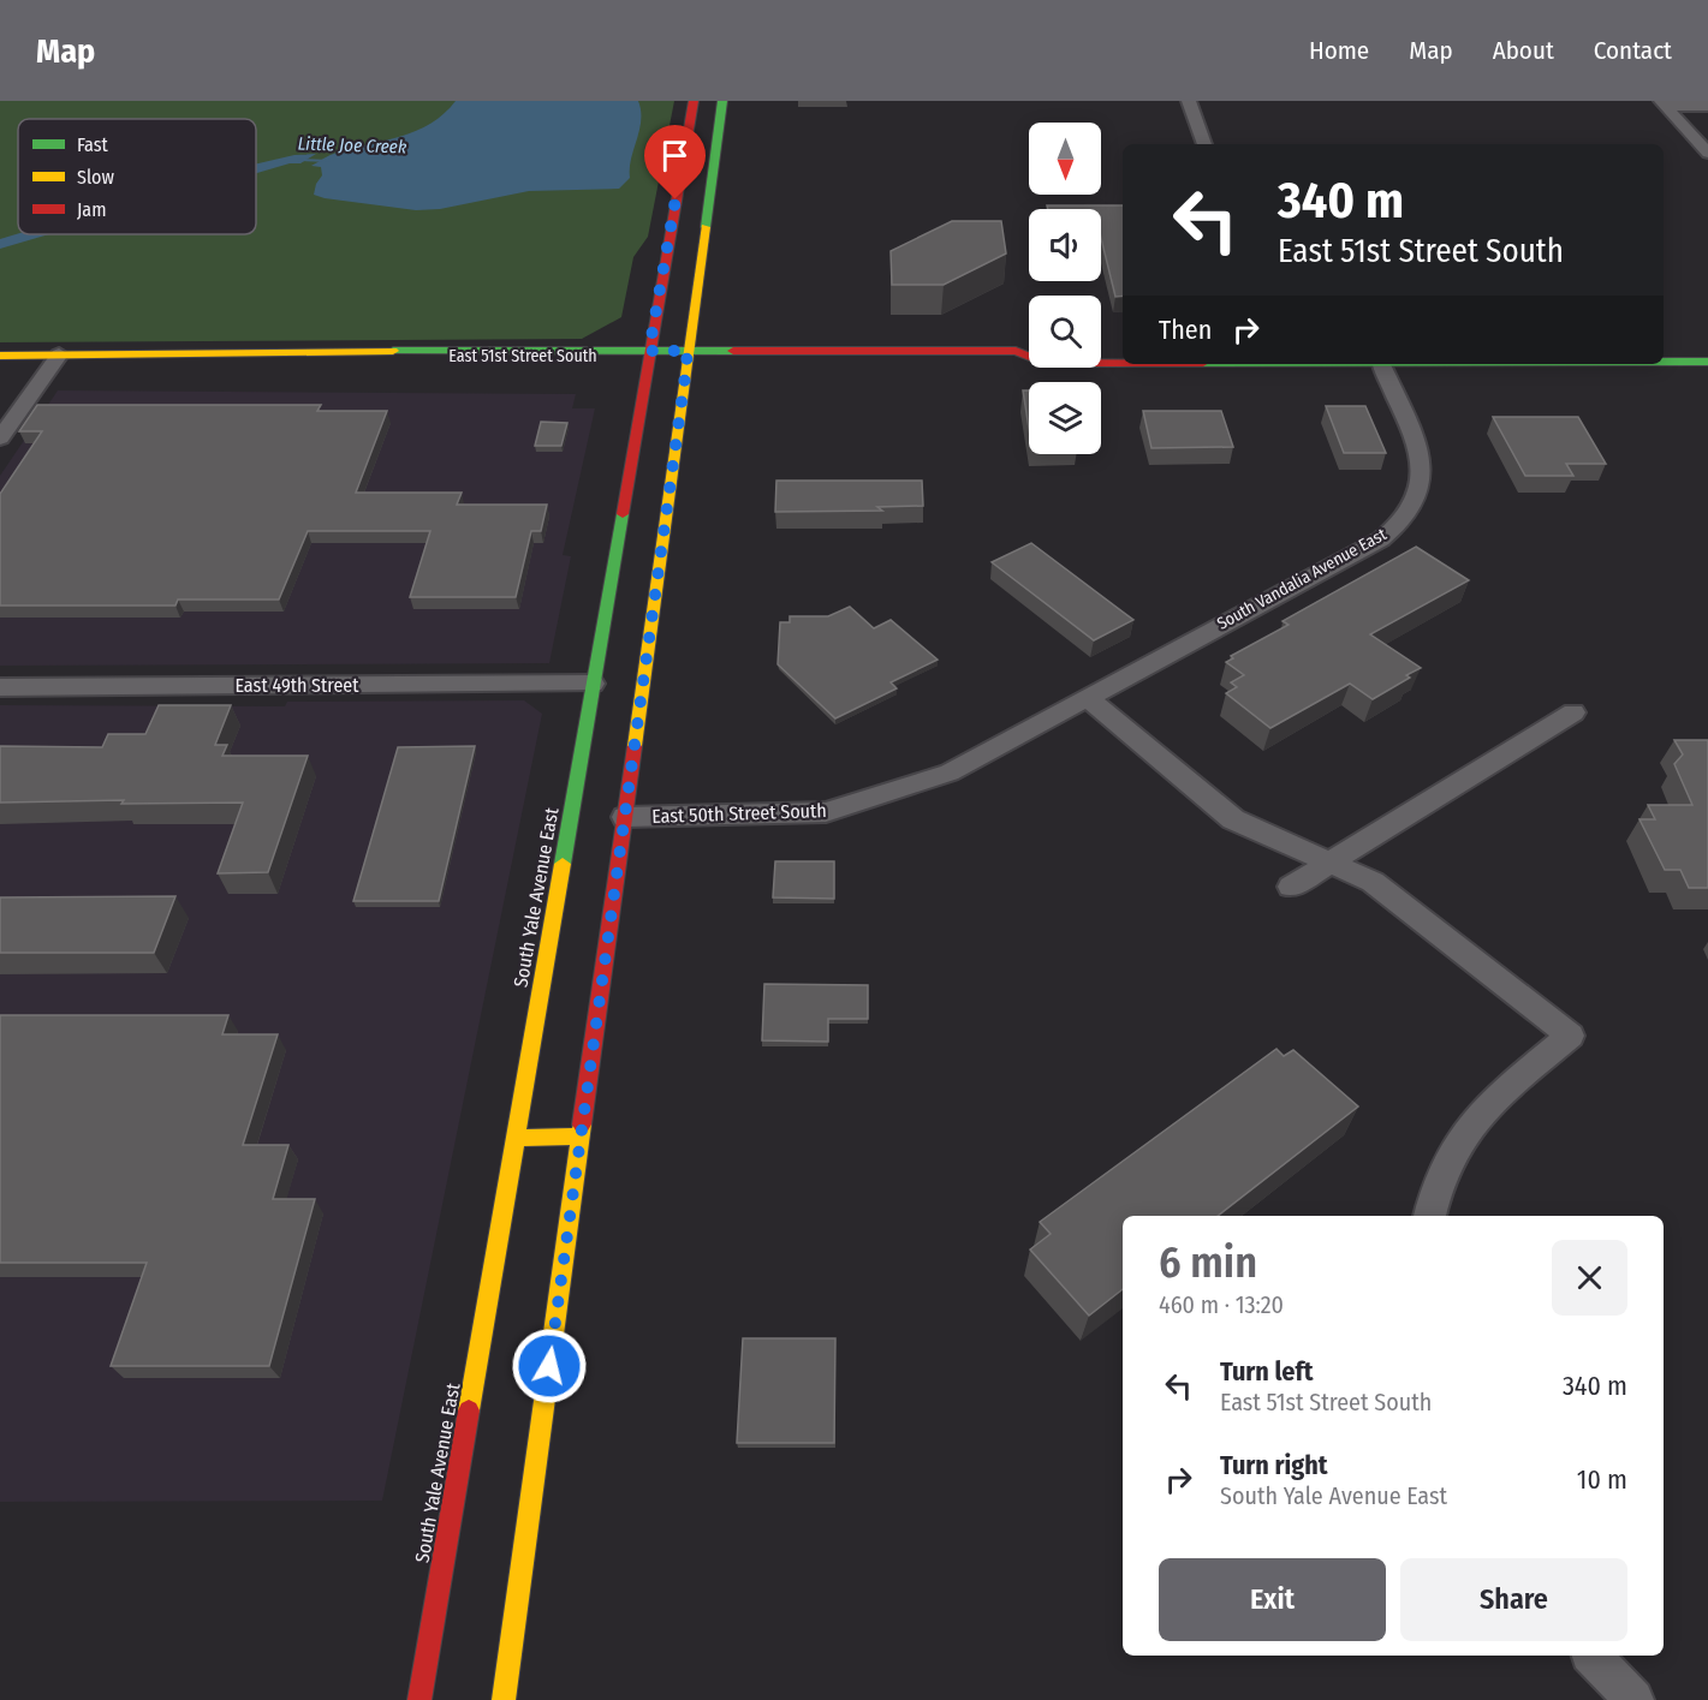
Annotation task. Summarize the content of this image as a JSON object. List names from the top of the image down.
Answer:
{
  "streets": {
    "main road": ["East 51st Street South", "South Yale Avenue East"],
    "street": ["South Vandalia Avenue East", "East 49th Street", "East 50th Street South"]
  },
  "crossings": [
    ["East 51st Street South", "South Yale Avenue East"],
    ["South Vandalia Avenue East", "East 50th Street South"],
    ["East 49th Street", "South Yale Avenue East"],
    ["East 50th Street South", "South Yale Avenue East"]
  ],
  "water": ["Little Joe Creek"],
  "legend": ["Fast", "Slow", "Jam"],
  "north": "bottom",
  "page": {
    "header": "Map",
    "nav": [
      "Home",
      "Map",
      "About",
      "Contact"
    ],
    "turn": ["340 m", "East 51st Street South"],
    "then": "Then",
    "heading": ["6 min", "460 m · 13:20"],
    "list": [
      {
        "name": "Turn left",
        "note": "East 51st Street South",
        "value": "340 m"
      },
      {
        "name": "Turn right",
        "note": "South Yale Avenue East",
        "value": "10 m"
      }
    ],
    "buttons": ["Exit", "Share"]
  }
}
